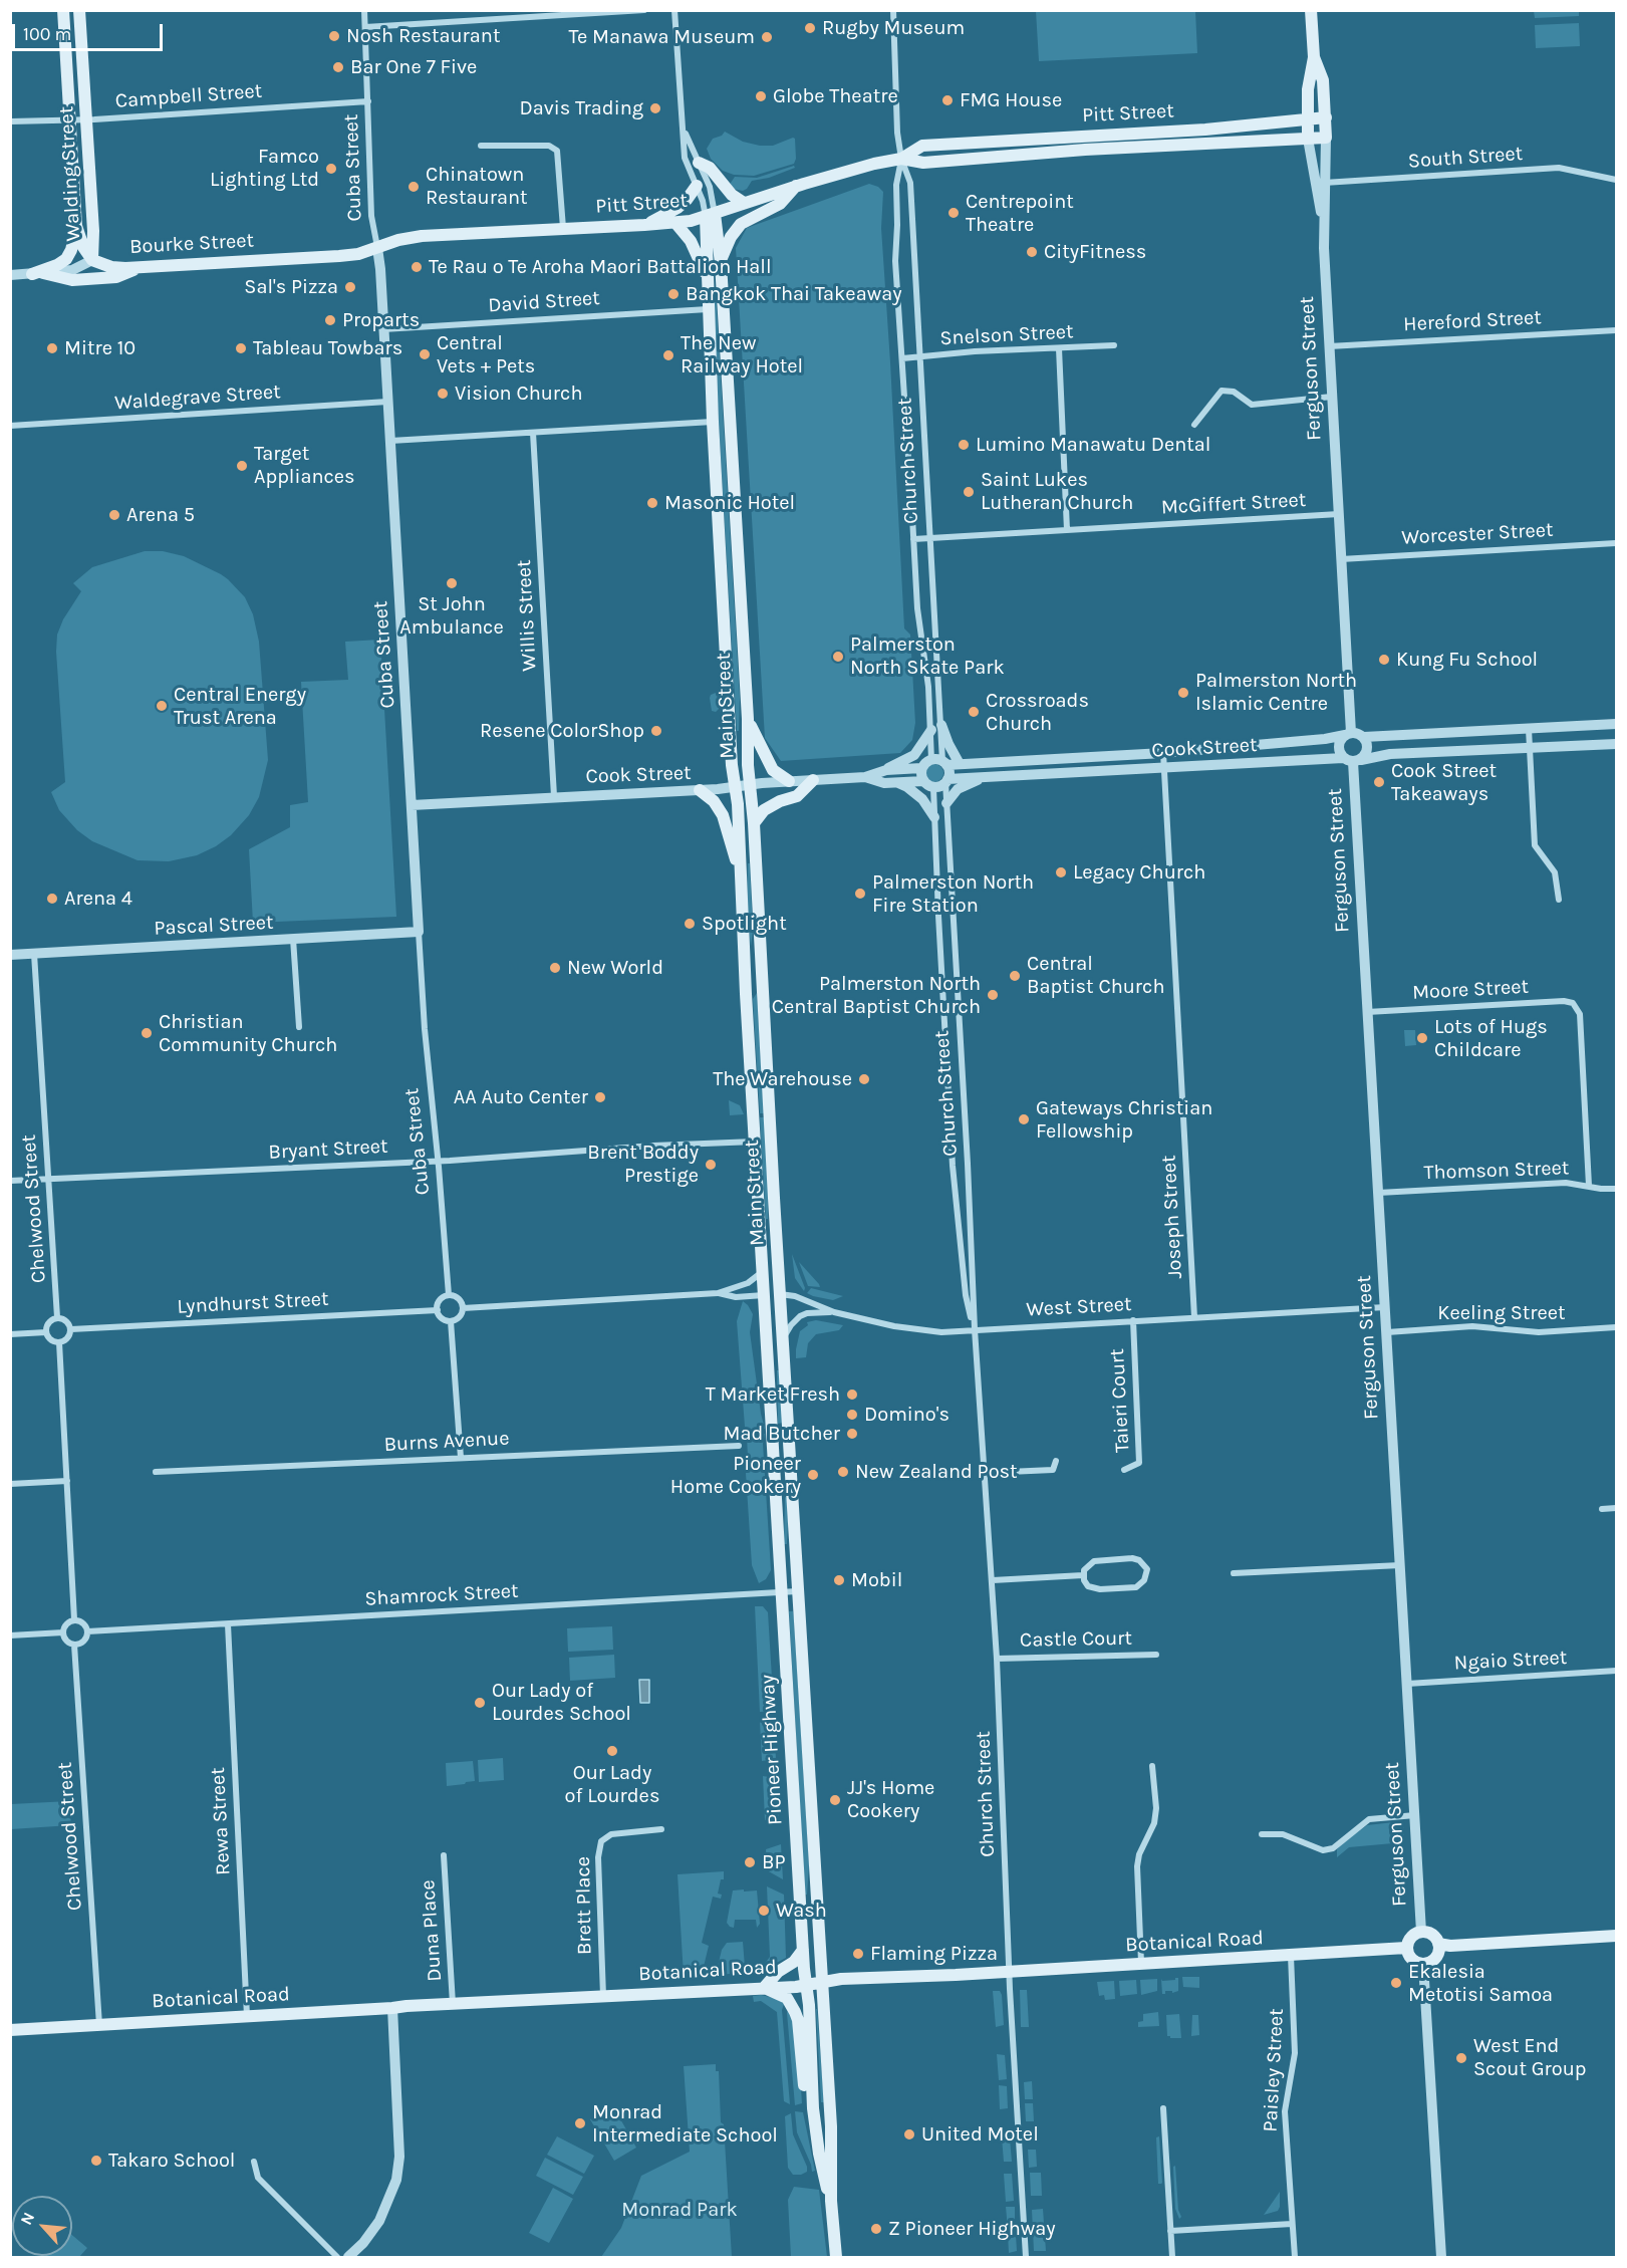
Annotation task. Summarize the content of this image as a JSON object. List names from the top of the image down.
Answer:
{
  "streets": {
    "main road": [
      "Pitt Street",
      "Walding Street",
      "Bourke Street",
      "Ferguson Street",
      "Main Street",
      "Pioneer Highway",
      "Botanical Road"
    ],
    "street": [
      "Campbell Street",
      "South Street",
      "Cuba Street",
      "David Street",
      "Hereford Street",
      "Snelson Street",
      "Waldegrave Street",
      "Church Street",
      "McGiffert Street",
      "Worcester Street",
      "Willis Street",
      "Cook Street",
      "Pascal Street",
      "Moore Street",
      "Bryant Street",
      "Thomson Street",
      "Chelwood Street",
      "Joseph Street",
      "Lyndhurst Street",
      "West Street",
      "Keeling Street",
      "Taieri Court",
      "Burns Avenue",
      "Shamrock Street",
      "Castle Court",
      "Ngaio Street",
      "Rewa Street",
      "Brett Place",
      "Duna Place",
      "Paisley Street"
    ]
  },
  "crossings": [
    ["Campbell Street", "Cuba Street"],
    ["Campbell Street", "Walding Street"],
    ["Pitt Street", "Cuba Street"],
    ["Pitt Street", "Bourke Street"],
    ["Pitt Street", "Ferguson Street"],
    ["Pitt Street", "Church Street"],
    ["Pitt Street", "Main Street"],
    ["South Street", "Ferguson Street"],
    ["Cuba Street", "Bourke Street"],
    ["Cuba Street", "David Street"],
    ["Cuba Street", "Waldegrave Street"],
    ["Cuba Street", "Cook Street"],
    ["Cuba Street", "Pascal Street"],
    ["Cuba Street", "Bryant Street"],
    ["Cuba Street", "Lyndhurst Street"],
    ["Walding Street", "Bourke Street"],
    ["David Street", "Main Street"],
    ["Hereford Street", "Ferguson Street"],
    ["Snelson Street", "Church Street"],
    ["Ferguson Street", "McGiffert Street"],
    ["Ferguson Street", "Worcester Street"],
    ["Ferguson Street", "Cook Street"],
    ["Ferguson Street", "Moore Street"],
    ["Ferguson Street", "Thomson Street"],
    ["Ferguson Street", "West Street"],
    ["Ferguson Street", "Keeling Street"],
    ["Ferguson Street", "Ngaio Street"],
    ["Ferguson Street", "Botanical Road"],
    ["Church Street", "McGiffert Street"],
    ["Church Street", "Cook Street"],
    ["Church Street", "West Street"],
    ["Church Street", "Castle Court"],
    ["Church Street", "Botanical Road"],
    ["Willis Street", "Cook Street"],
    ["Main Street", "Cook Street"],
    ["Main Street", "Bryant Street"],
    ["Main Street", "West Street"],
    ["Main Street", "Pioneer Highway"],
    ["Cook Street", "Joseph Street"],
    ["Pascal Street", "Chelwood Street"],
    ["Moore Street", "Thomson Street"],
    ["Bryant Street", "Chelwood Street"],
    ["Chelwood Street", "Lyndhurst Street"],
    ["Chelwood Street", "Shamrock Street"],
    ["Chelwood Street", "Botanical Road"],
    ["Joseph Street", "West Street"],
    ["West Street", "Taieri Court"],
    ["West Street", "Pioneer Highway"],
    ["Shamrock Street", "Pioneer Highway"],
    ["Shamrock Street", "Rewa Street"],
    ["Pioneer Highway", "Botanical Road"],
    ["Rewa Street", "Botanical Road"],
    ["Brett Place", "Botanical Road"],
    ["Duna Place", "Botanical Road"],
    ["Botanical Road", "Paisley Street"]
  ],
  "parks": ["Monrad Park"],
  "places": [
    "Rugby Museum",
    "Nosh Restaurant",
    "Te Manawa Museum",
    "Bar One 7 Five",
    "Globe Theatre",
    "FMG House",
    "Davis Trading",
    "Famco Lighting Ltd",
    "Chinatown Restaurant",
    "Centrepoint Theatre",
    "CityFitness",
    "Te Rau o Te Aroha Maori Battalion Hall",
    "Sal's Pizza",
    "Bangkok Thai Takeaway",
    "Proparts",
    "Mitre 10",
    "Tableau Towbars",
    "Central Vets + Pets",
    "The New Railway Hotel",
    "Vision Church",
    "Lumino Manawatu Dental",
    "Target Appliances",
    "Saint Lukes Lutheran Church",
    "Masonic Hotel",
    "Arena 5",
    "St John Ambulance",
    "Palmerston North Skate Park",
    "Kung Fu School",
    "Palmerston North Islamic Centre",
    "Central Energy Trust Arena",
    "Crossroads Church",
    "Resene ColorShop",
    "Cook Street Takeaways",
    "Legacy Church",
    "Palmerston North Fire Station",
    "Arena 4",
    "Spotlight",
    "New World",
    "Central Baptist Church",
    "Palmerston North Central Baptist Church",
    "Christian Community Church",
    "Lots of Hugs Childcare",
    "The Warehouse",
    "AA Auto Center",
    "Gateways Christian Fellowship",
    "Brent Boddy Prestige",
    "T Market Fresh",
    "Domino's",
    "Mad Butcher",
    "New Zealand Post",
    "Pioneer Home Cookery",
    "Mobil",
    "Our Lady of Lourdes School",
    "Our Lady of Lourdes",
    "JJ's Home Cookery",
    "BP",
    "Wash",
    "Flaming Pizza",
    "Ekalesia Metotisi Samoa",
    "West End Scout Group",
    "Monrad Intermediate School",
    "United Motel",
    "Takaro School",
    "Z Pioneer Highway"
  ],
  "scale_bar": "100 m",
  "north": "top left"
}
